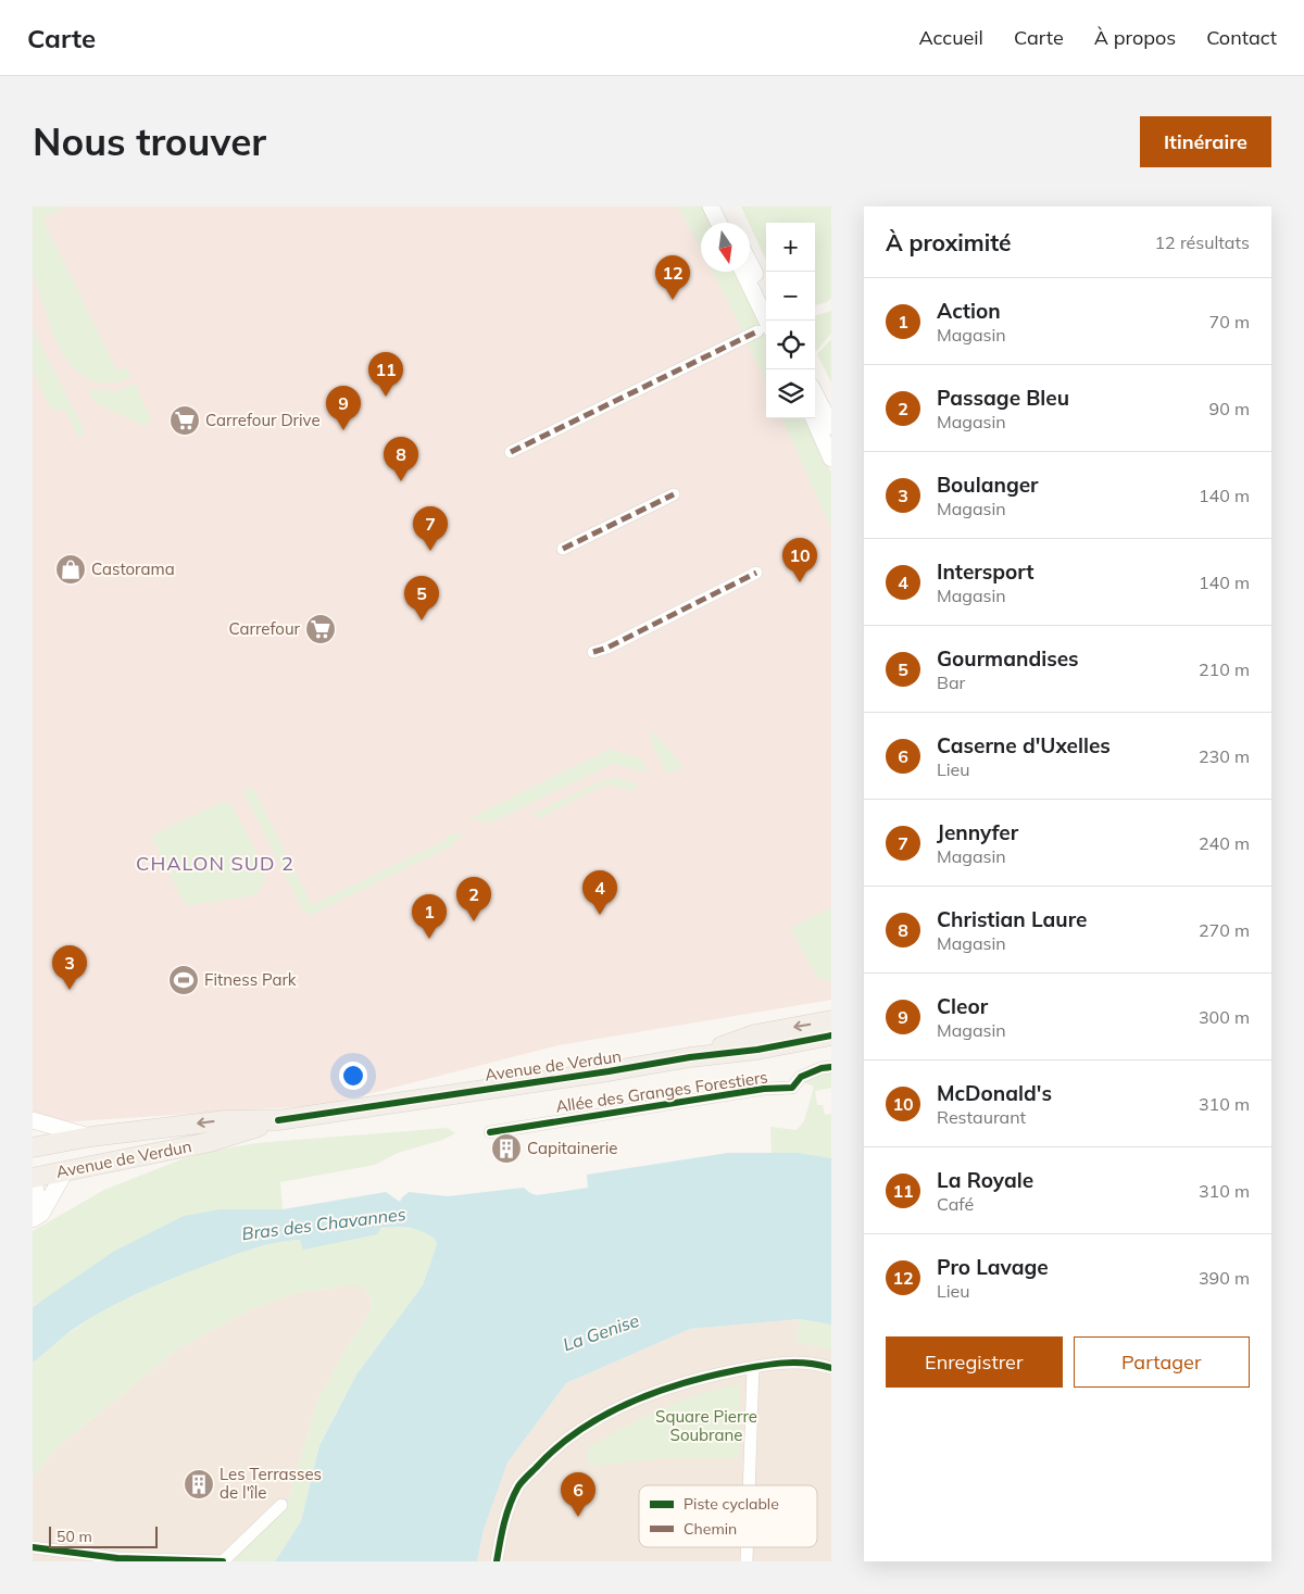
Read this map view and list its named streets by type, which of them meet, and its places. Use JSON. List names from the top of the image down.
{
  "streets": {
    "main road": ["Avenue de Verdun"],
    "street": ["Allée des Granges Forestiers"]
  },
  "districts": ["CHALON SUD 2"],
  "water": ["Bras des Chavannes", "La Genise"],
  "parks": ["Square Pierre Soubrane"],
  "places": {
    "supermarket": ["Carrefour Drive", "Carrefour"],
    "shop": ["Castorama"],
    "sports": ["Fitness Park"],
    "building": ["Capitainerie", "Les Terrasses de l'île"]
  },
  "legend": ["Piste cyclable", "Chemin"],
  "scale_bar": "50 m",
  "north": "bottom",
  "page": {
    "header": "Carte",
    "nav": [
      "Accueil",
      "Carte",
      "À propos",
      "Contact"
    ],
    "buttons": [
      "Itinéraire",
      ["Enregistrer", "Partager"]
    ],
    "title": "Nous trouver",
    "heading": ["À proximité", "12 résultats"],
    "map_buttons": ["+", "−"],
    "pins": [
      "12",
      "11",
      "9",
      "8",
      "7",
      "10",
      "5",
      "4",
      "2",
      "1",
      "3",
      "6"
    ],
    "list": [
      {
        "mark": "1",
        "name": "Action",
        "note": "Magasin",
        "value": "70 m"
      },
      {
        "mark": "2",
        "name": "Passage Bleu",
        "note": "Magasin",
        "value": "90 m"
      },
      {
        "mark": "3",
        "name": "Boulanger",
        "note": "Magasin",
        "value": "140 m"
      },
      {
        "mark": "4",
        "name": "Intersport",
        "note": "Magasin",
        "value": "140 m"
      },
      {
        "mark": "5",
        "name": "Gourmandises",
        "note": "Bar",
        "value": "210 m"
      },
      {
        "mark": "6",
        "name": "Caserne d'Uxelles",
        "note": "Lieu",
        "value": "230 m"
      },
      {
        "mark": "7",
        "name": "Jennyfer",
        "note": "Magasin",
        "value": "240 m"
      },
      {
        "mark": "8",
        "name": "Christian Laure",
        "note": "Magasin",
        "value": "270 m"
      },
      {
        "mark": "9",
        "name": "Cleor",
        "note": "Magasin",
        "value": "300 m"
      },
      {
        "mark": "10",
        "name": "McDonald's",
        "note": "Restaurant",
        "value": "310 m"
      },
      {
        "mark": "11",
        "name": "La Royale",
        "note": "Café",
        "value": "310 m"
      },
      {
        "mark": "12",
        "name": "Pro Lavage",
        "note": "Lieu",
        "value": "390 m"
      }
    ],
    "scale": "50 m"
  }
}
